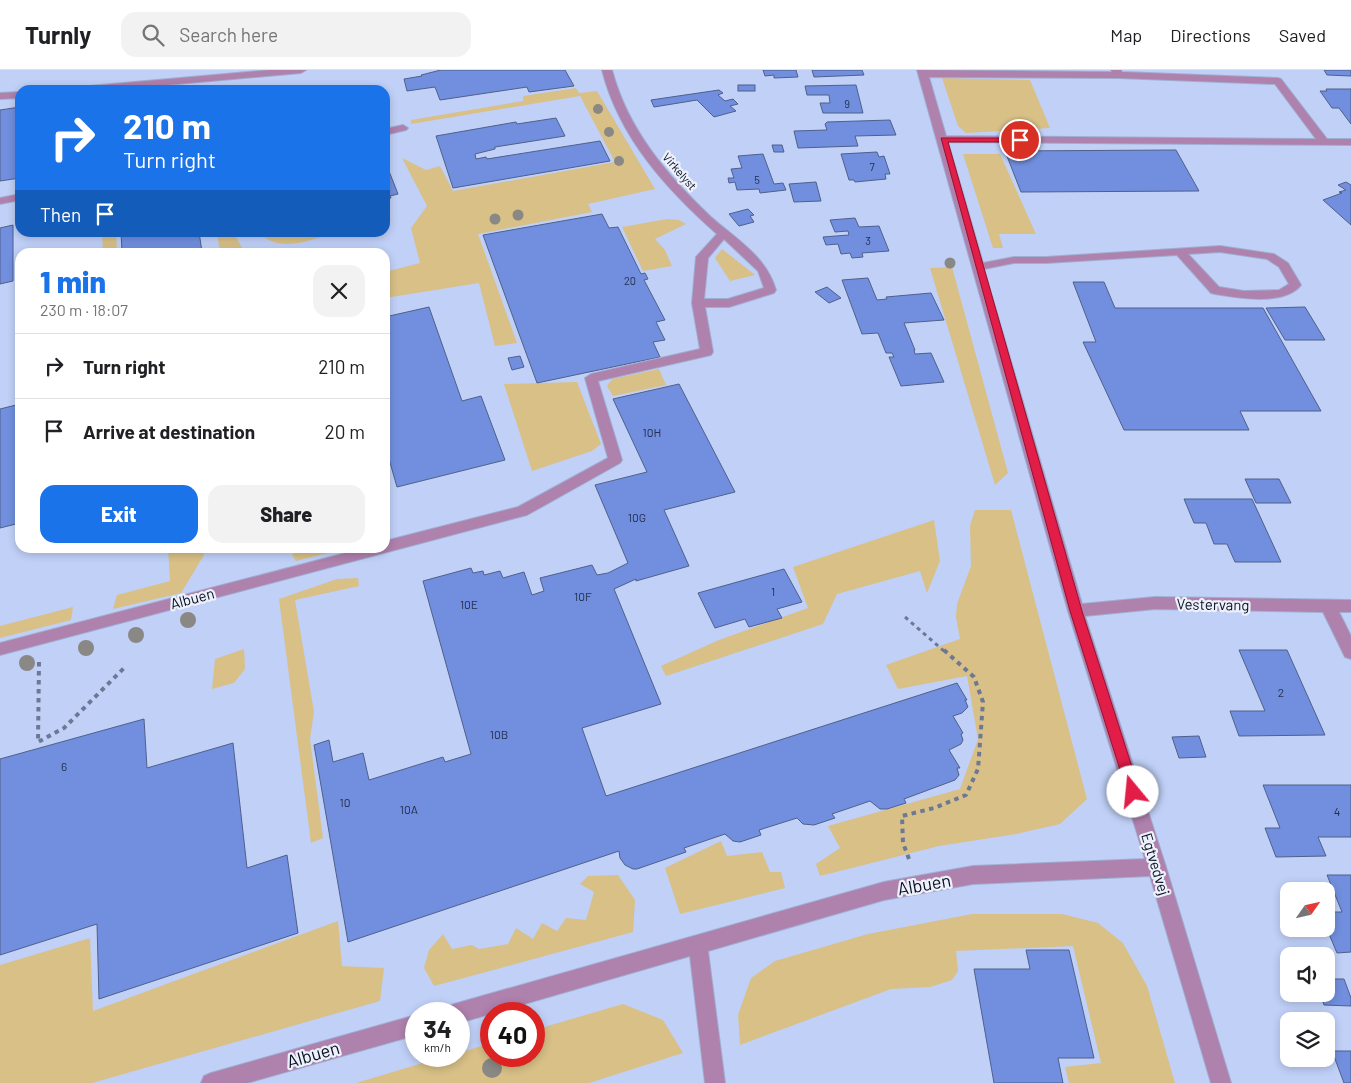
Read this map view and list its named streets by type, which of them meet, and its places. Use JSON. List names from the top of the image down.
{
  "streets": {
    "street": [
      "Virkelyst",
      "Albuen",
      "Vestervang",
      "Egtvedvej"
    ]
  },
  "crossings": [
    ["Virkelyst", "Albuen"],
    ["Albuen", "Egtvedvej"],
    ["Vestervang", "Egtvedvej"]
  ],
  "house_numbers": [
    "9",
    "7",
    "5",
    "3",
    "20",
    "10H",
    "10G",
    "1",
    "10F",
    "10E",
    "2",
    "10B",
    "6",
    "10",
    "10A",
    "4"
  ],
  "north": "top right",
  "page": {
    "header": "Turnly",
    "search": "Search here",
    "nav": ["Map", "Directions", "Saved"],
    "turn": ["210 m", "Turn right"],
    "then": "Then",
    "heading": ["1 min", "230 m · 18:07"],
    "list": [
      {
        "name": "Turn right",
        "value": "210 m"
      },
      {
        "name": "Arrive at destination",
        "value": "20 m"
      }
    ],
    "buttons": ["Exit", "Share"],
    "speed": "34 km/h",
    "limit": "40"
  }
}
